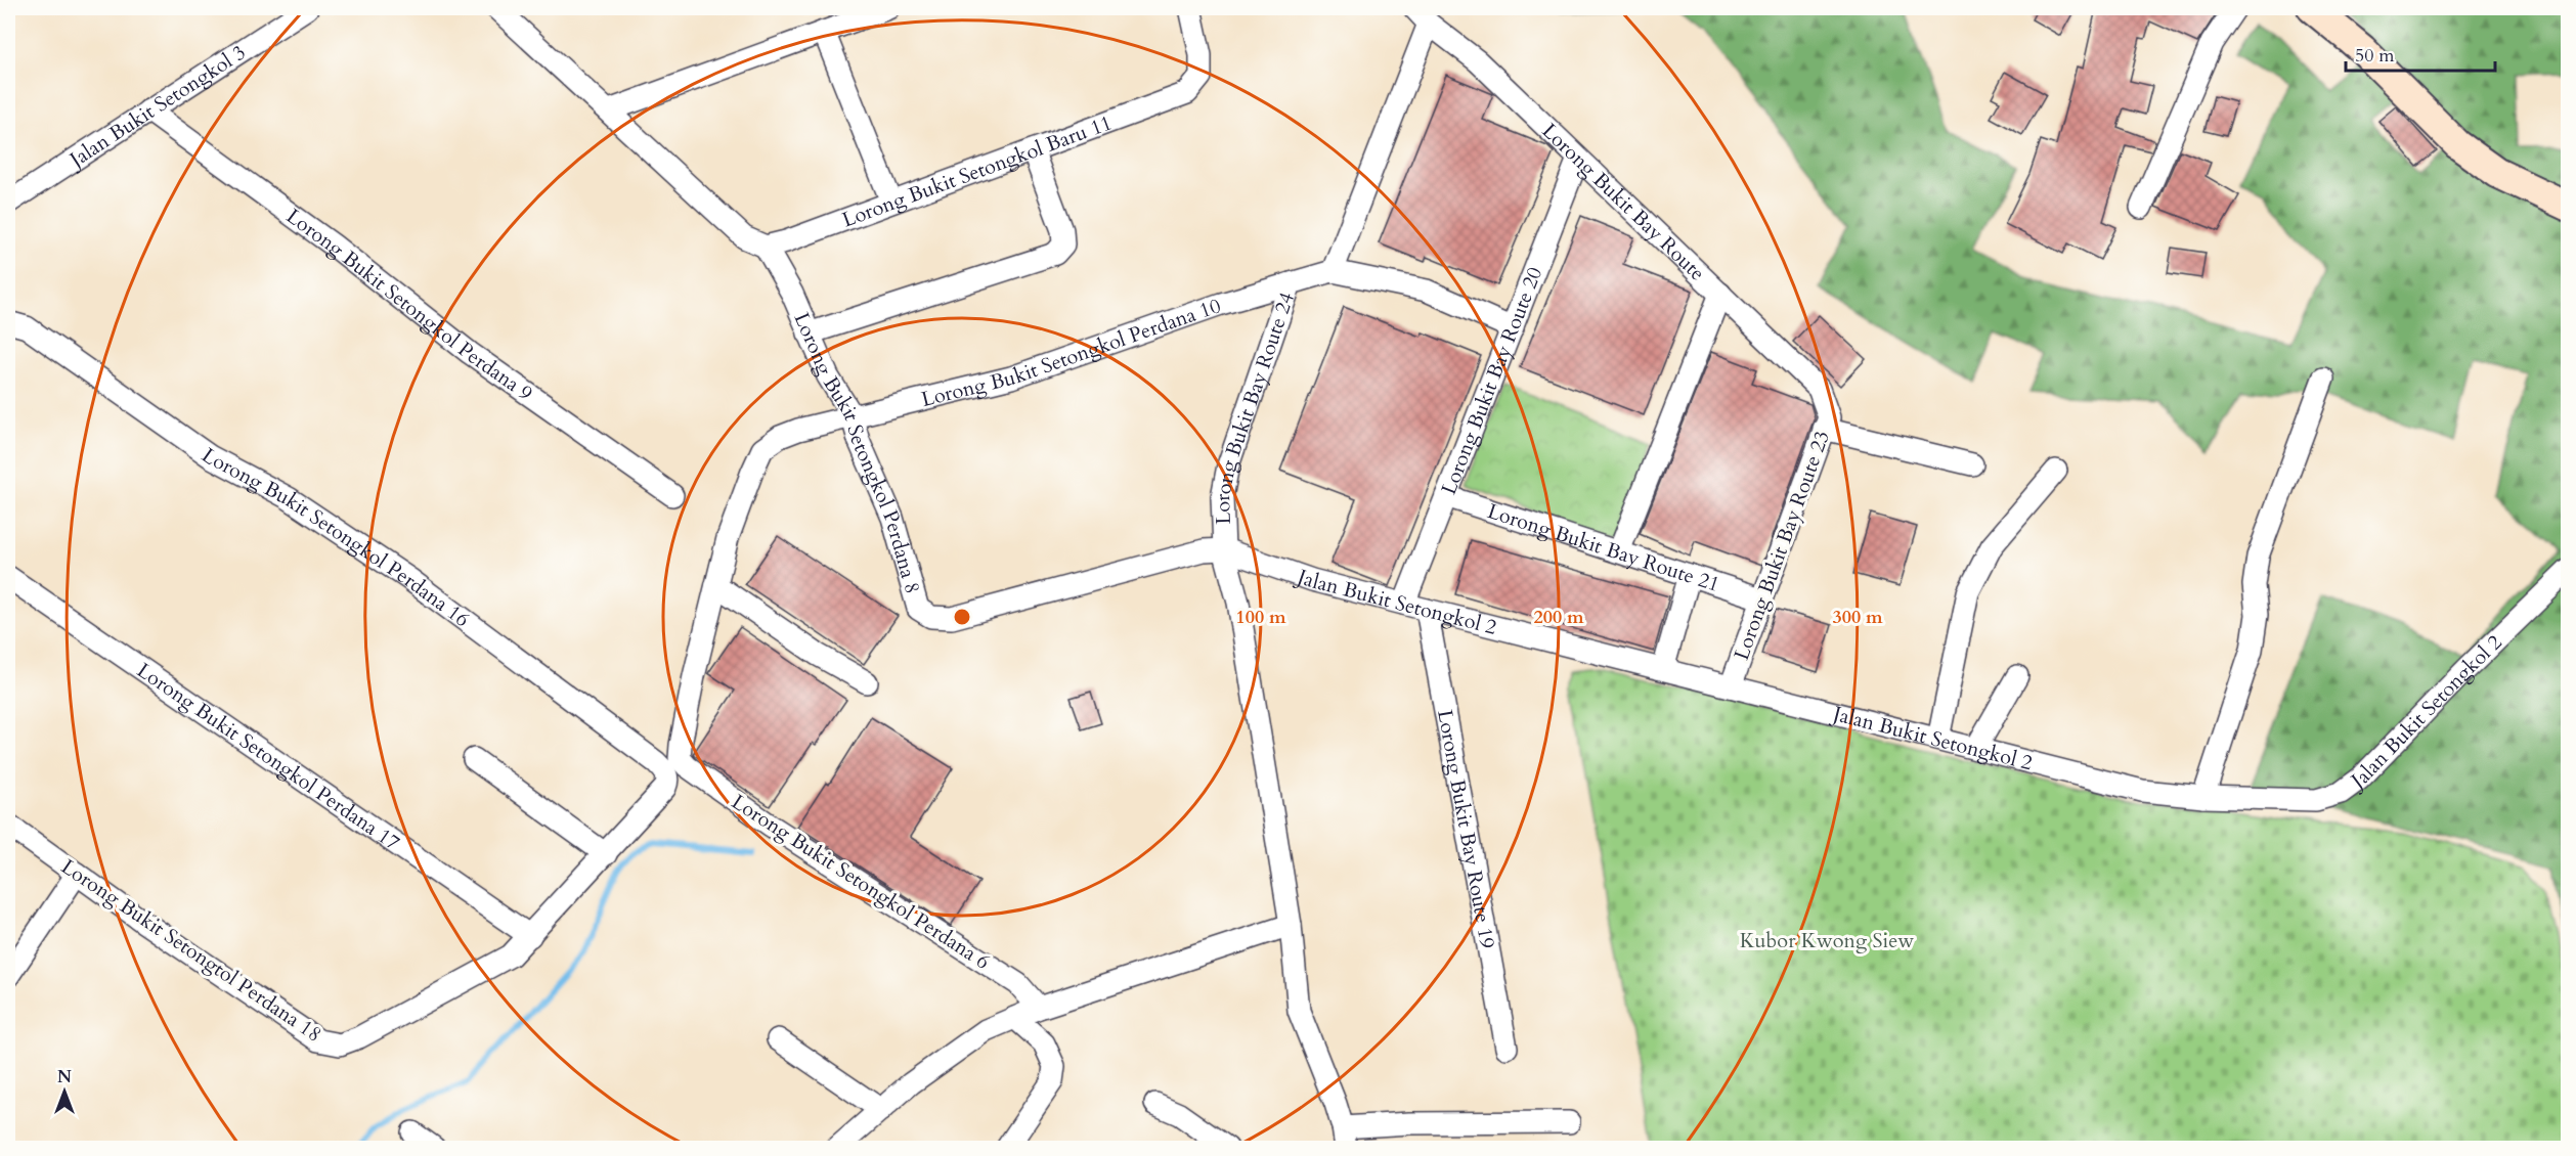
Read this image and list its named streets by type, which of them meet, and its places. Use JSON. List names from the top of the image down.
{
  "streets": {
    "street": [
      "Jalan Bukit Setongkol 3",
      "Lorong Bukit Setongkol Baru 11",
      "Lorong Bukit Bay Route",
      "Lorong Bukit Setongkol Perdana 9",
      "Lorong Bukit Setongkol Perdana 10",
      "Lorong Bukit Bay Route 20",
      "Lorong Bukit Bay Route 24",
      "Lorong Bukit Setongkol Perdana 8",
      "Lorong Bukit Setongkol Perdana 16",
      "Lorong Bukit Bay Route 23",
      "Lorong Bukit Bay Route 21",
      "Jalan Bukit Setongkol 2",
      "Lorong Bukit Setongkol Perdana 17",
      "Lorong Bukit Bay Route 19",
      "Lorong Bukit Setongkol Perdana 6",
      "Lorong Bukit Setongtol Perdana 18"
    ]
  },
  "crossings": [
    ["Jalan Bukit Setongkol 3", "Lorong Bukit Setongkol Perdana 9"],
    ["Lorong Bukit Setongkol Baru 11", "Lorong Bukit Setongkol Perdana 8"],
    ["Lorong Bukit Bay Route", "Lorong Bukit Bay Route 20"],
    ["Lorong Bukit Bay Route", "Lorong Bukit Bay Route 23"],
    ["Lorong Bukit Setongkol Perdana 10", "Lorong Bukit Bay Route 24"],
    ["Lorong Bukit Setongkol Perdana 10", "Lorong Bukit Setongkol Perdana 8"],
    ["Lorong Bukit Setongkol Perdana 10", "Lorong Bukit Setongkol Perdana 6"],
    ["Lorong Bukit Bay Route 20", "Lorong Bukit Bay Route 21"],
    ["Lorong Bukit Bay Route 20", "Jalan Bukit Setongkol 2"],
    ["Lorong Bukit Bay Route 24", "Lorong Bukit Setongkol Perdana 8"],
    ["Lorong Bukit Bay Route 24", "Jalan Bukit Setongkol 2"],
    ["Lorong Bukit Setongkol Perdana 8", "Jalan Bukit Setongkol 2"],
    ["Lorong Bukit Setongkol Perdana 16", "Lorong Bukit Setongtol Perdana 18"],
    ["Lorong Bukit Bay Route 23", "Lorong Bukit Bay Route 21"],
    ["Lorong Bukit Bay Route 23", "Jalan Bukit Setongkol 2"],
    ["Jalan Bukit Setongkol 2", "Lorong Bukit Bay Route 19"],
    ["Lorong Bukit Setongkol Perdana 17", "Lorong Bukit Setongtol Perdana 18"]
  ],
  "parks": ["Kubor Kwong Siew"],
  "scale_bar": "50 m",
  "north": "top",
  "rings": ["100 m", "200 m", "300 m"]
}
